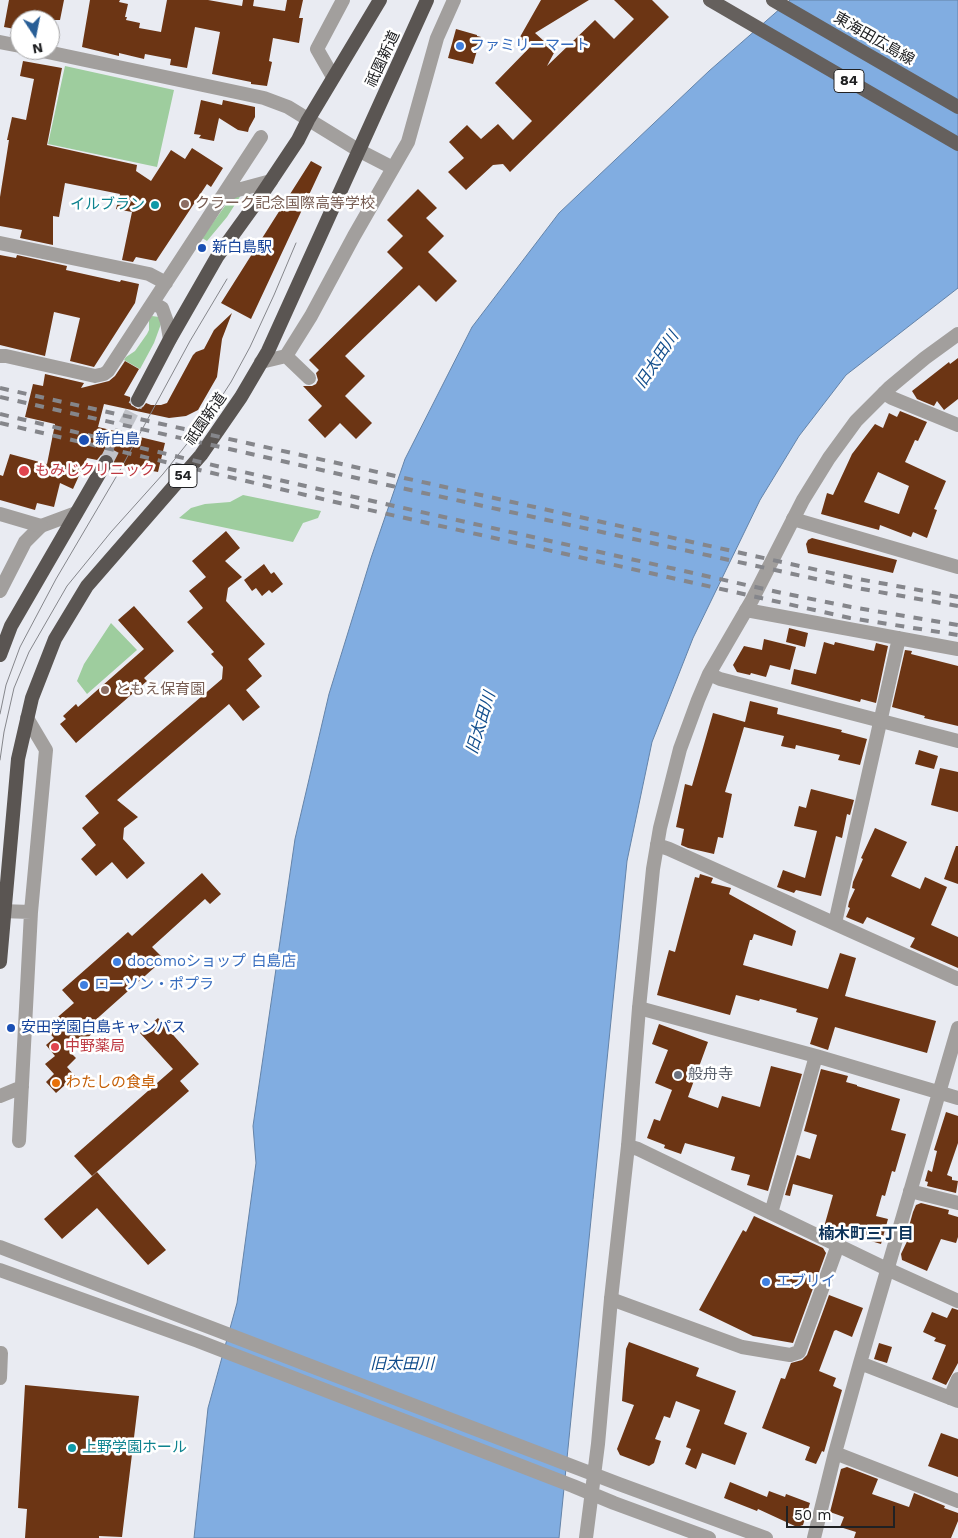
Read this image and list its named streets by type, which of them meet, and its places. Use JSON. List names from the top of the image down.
{
  "streets": {
    "highway": ["祇園新道", "54"],
    "main road": ["東海田広島線", "84"]
  },
  "districts": ["楠木町三丁目"],
  "water": ["旧太田川"],
  "places": [
    "ファミリーマート",
    "クラーク記念国際高等学校",
    "イルブラン",
    "新白島駅",
    "新白島",
    "もみじクリニック",
    "ともえ保育園",
    "docomoショップ 白島店",
    "ローソン・ポプラ",
    "安田学園白島キャンパス",
    "中野薬局",
    "般舟寺",
    "わたしの食卓",
    "エブリイ",
    "上野学園ホール"
  ],
  "scale_bar": "50 m",
  "north": "bottom"
}
